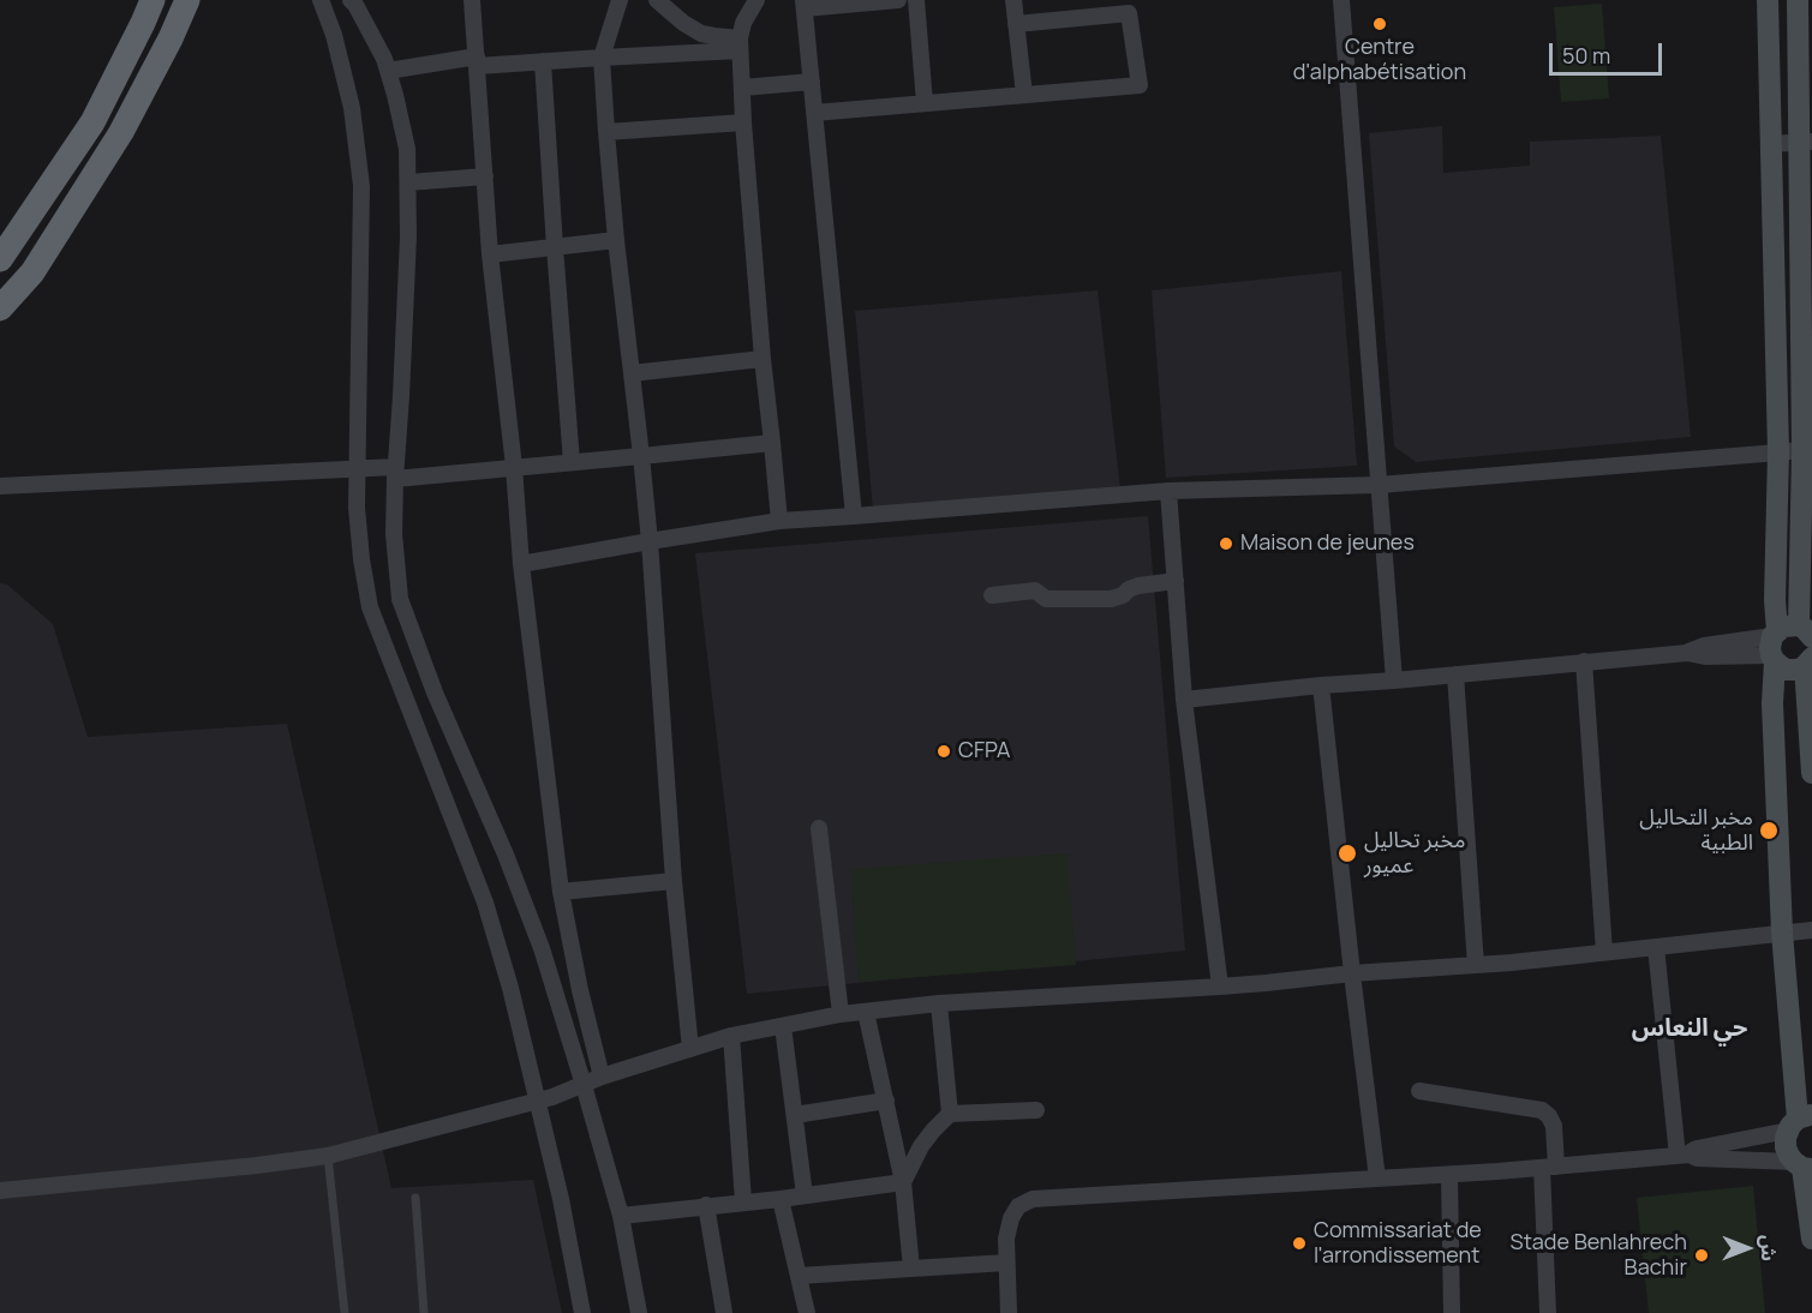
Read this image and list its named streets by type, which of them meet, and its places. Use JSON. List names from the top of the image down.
{
  "districts": ["حي النعاس"],
  "places": [
    "Centre d'alphabétisation",
    "Maison de jeunes",
    "CFPA",
    "مخبر التحاليل الطبية",
    "مخبر تحاليل عميور",
    "Commissariat de l'arrondissement",
    "Stade Benlahrech Bachir"
  ],
  "scale_bar": "50 m",
  "north": "right"
}
